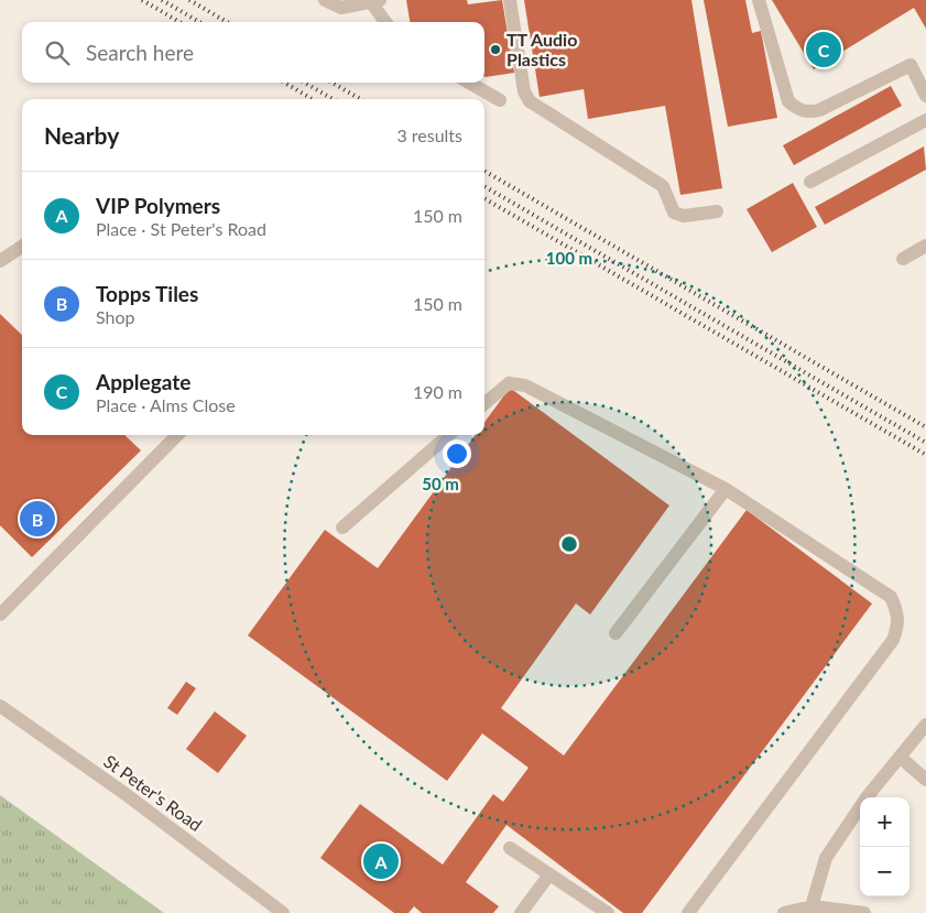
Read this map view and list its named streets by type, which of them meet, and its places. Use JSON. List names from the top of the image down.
{
  "streets": {
    "street": ["St Peter's Road"]
  },
  "places": ["TT Audio Plastics"],
  "page": {
    "search": "Search here",
    "pins": ["C", "B", "A"],
    "heading": ["Nearby", "3 results"],
    "list": [
      {
        "mark": "A",
        "name": "VIP Polymers",
        "note": "Place · St Peter's Road",
        "value": "150 m"
      },
      {
        "mark": "B",
        "name": "Topps Tiles",
        "note": "Shop",
        "value": "150 m"
      },
      {
        "mark": "C",
        "name": "Applegate",
        "note": "Place · Alms Close",
        "value": "190 m"
      }
    ],
    "map_buttons": ["+", "−"]
  },
  "rings": ["100 m", "50 m"]
}
